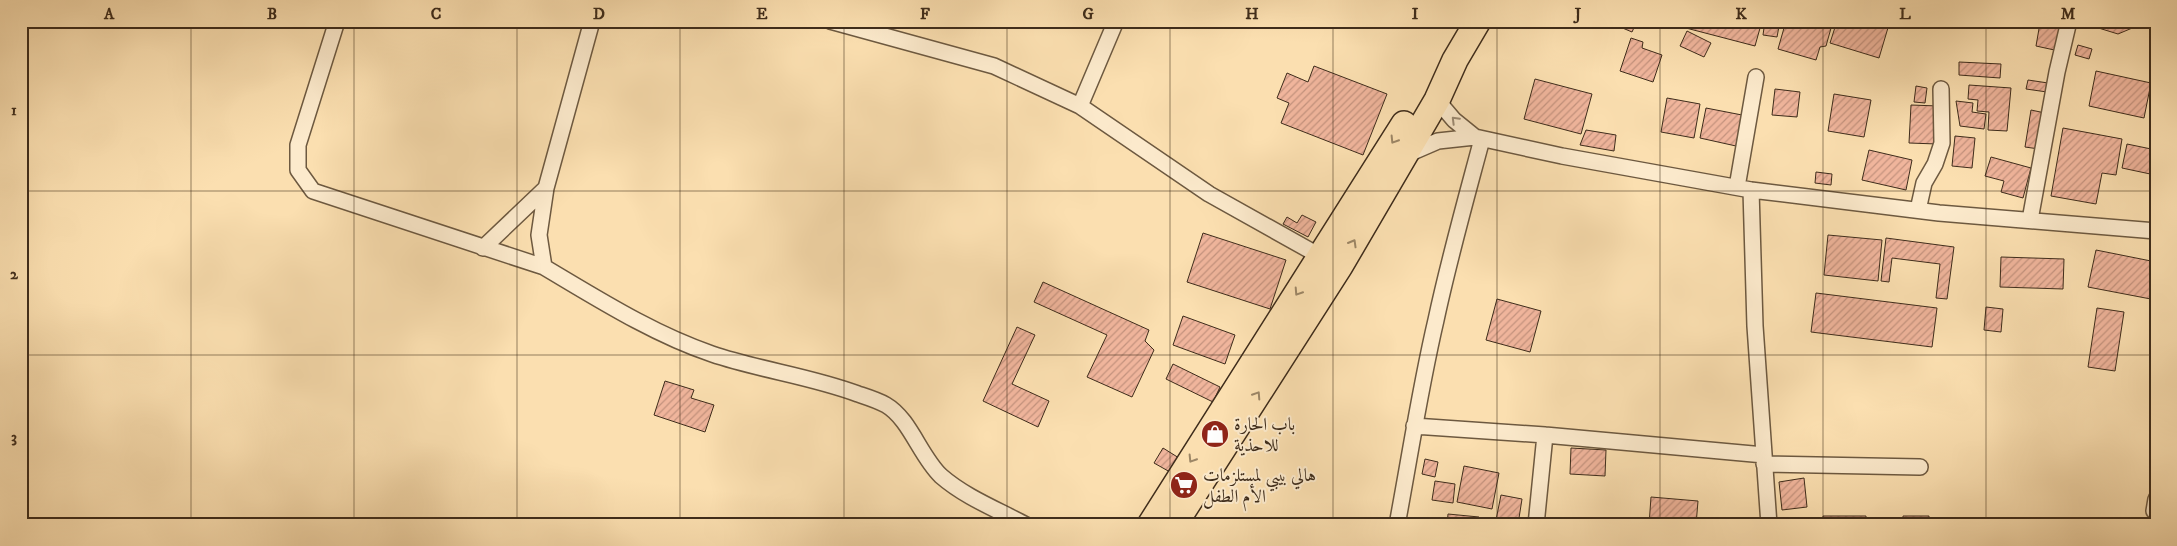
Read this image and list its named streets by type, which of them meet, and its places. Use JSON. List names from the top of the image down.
{
  "places": {
    "shop": ["باب الحارة للاحذية"],
    "supermarket": ["هالي بيبي لمستلزمات الأم الطفل"]
  },
  "grid": {
    "columns": [
      "A",
      "B",
      "C",
      "D",
      "E",
      "F",
      "G",
      "H",
      "I",
      "J",
      "K",
      "L",
      "M"
    ],
    "rows": ["1", "2", "3"]
  }
}
